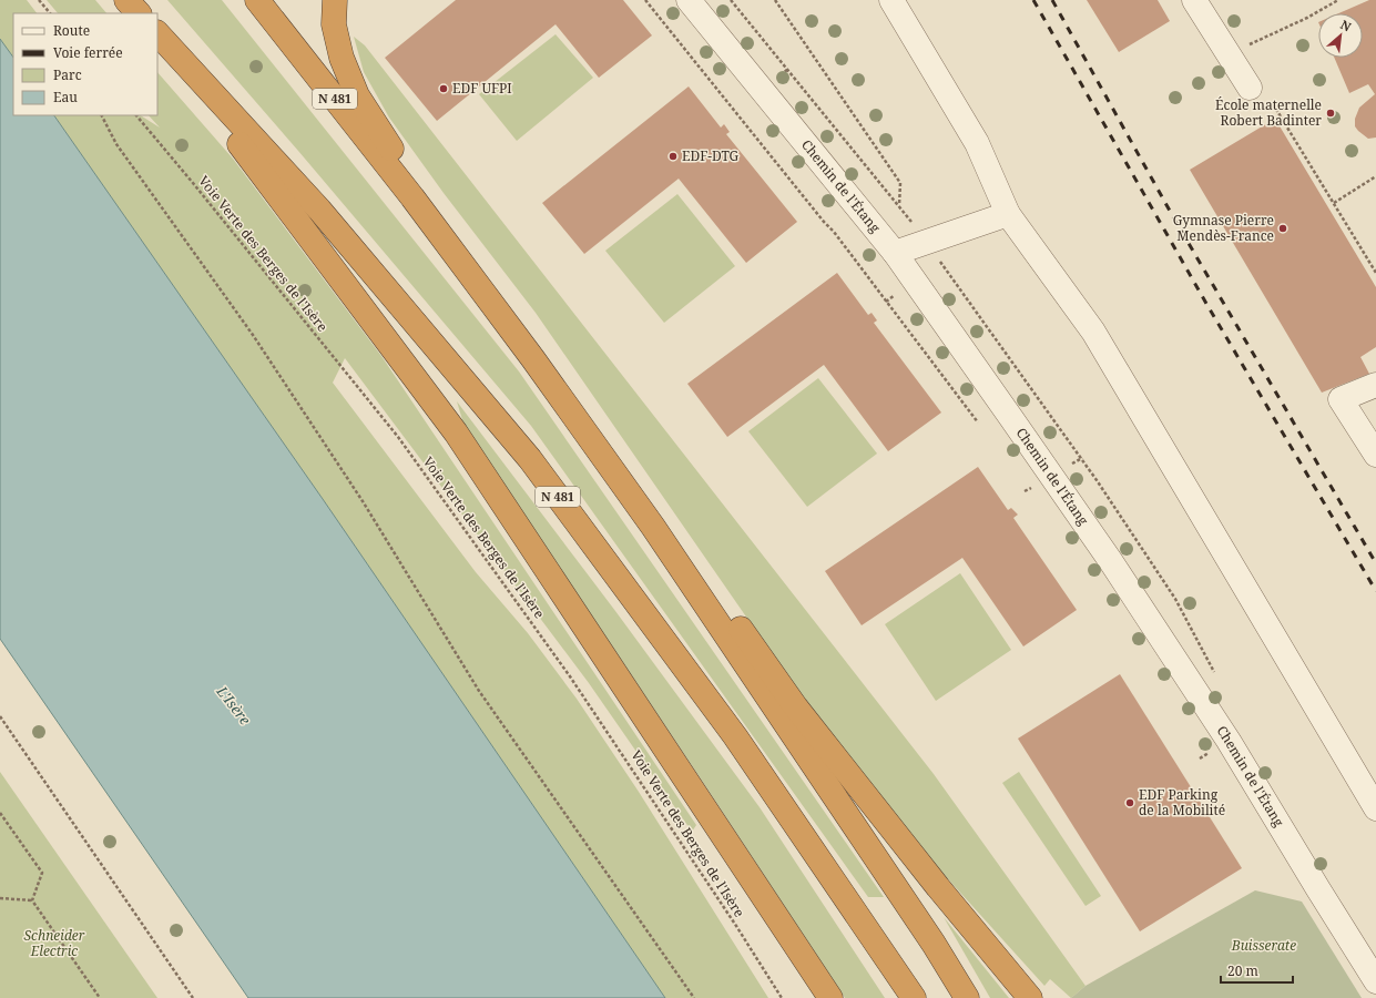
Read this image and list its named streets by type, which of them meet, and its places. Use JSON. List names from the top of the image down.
{
  "streets": {
    "highway": ["N 481"],
    "street": ["Chemin de l'Étang"],
    "path": ["Voie Verte des Berges de l'Isère"]
  },
  "water": ["L'Isère"],
  "parks": ["Schneider Electric", "Buisserate"],
  "places": [
    "EDF UFPI",
    "École maternelle Robert Badinter",
    "EDF-DTG",
    "Gymnase Pierre Mendès-France",
    "EDF Parking de la Mobilité"
  ],
  "legend": [
    "Route",
    "Voie ferrée",
    "Parc",
    "Eau"
  ],
  "scale_bar": "20 m",
  "north": "top right"
}
